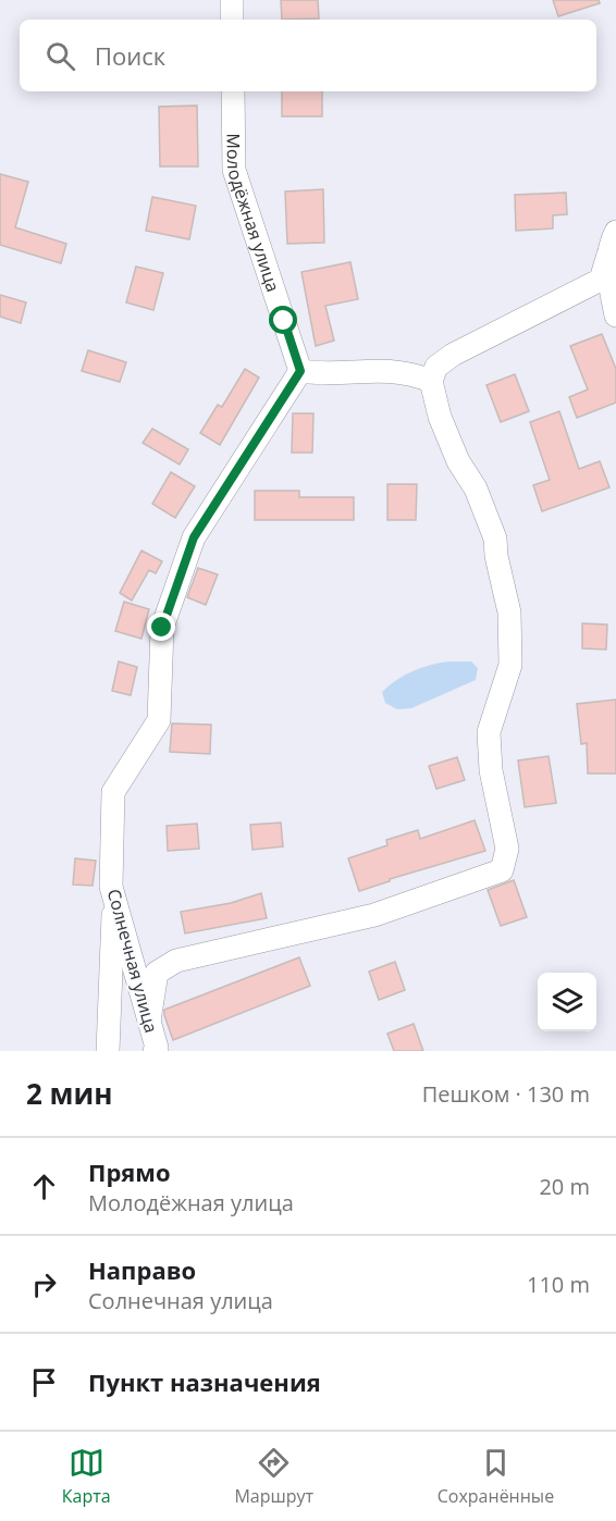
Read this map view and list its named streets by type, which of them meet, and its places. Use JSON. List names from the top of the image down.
{
  "streets": {
    "street": ["Молодёжная улица", "Солнечная улица"]
  },
  "crossings": [
    ["Молодёжная улица", "Солнечная улица"]
  ],
  "page": {
    "search": "Поиск",
    "heading": ["2 мин", "Пешком · 130 m"],
    "list": [
      ["Прямо", "Молодёжная улица", "20 m"],
      ["Направо", "Солнечная улица", "110 m"],
      "Пункт назначения"
    ],
    "nav": ["Карта", "Маршрут", "Сохранённые"]
  }
}
